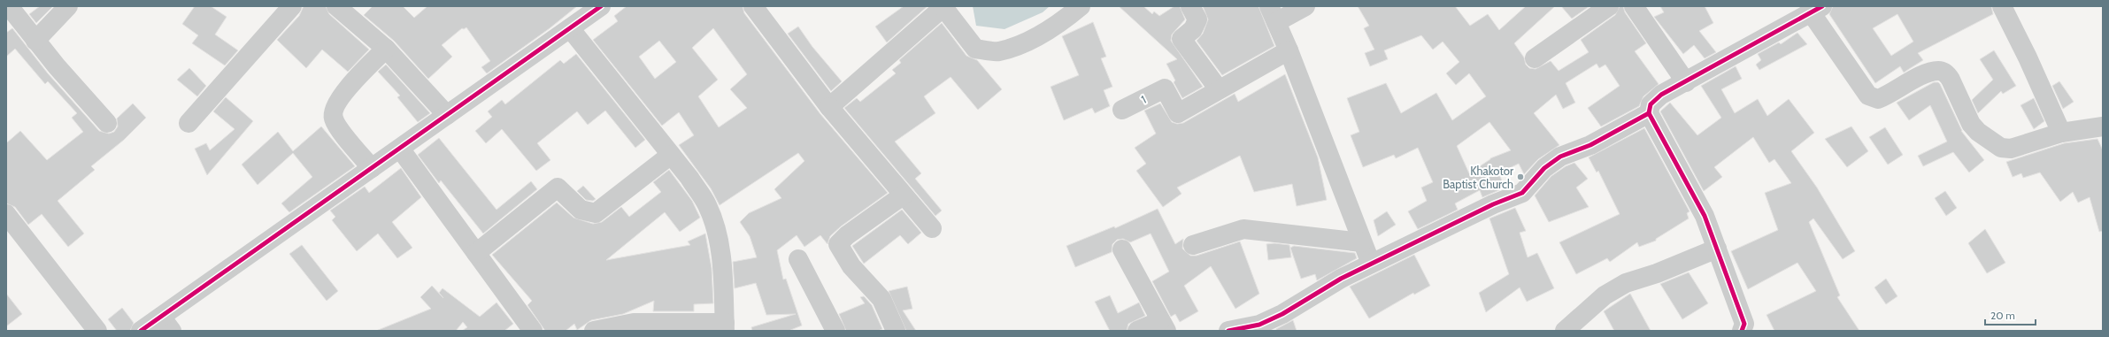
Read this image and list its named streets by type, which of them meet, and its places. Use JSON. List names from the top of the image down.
{
  "streets": {
    "street": ["1"]
  },
  "places": ["Khakotor Baptist Church"],
  "scale_bar": "20 m"
}
